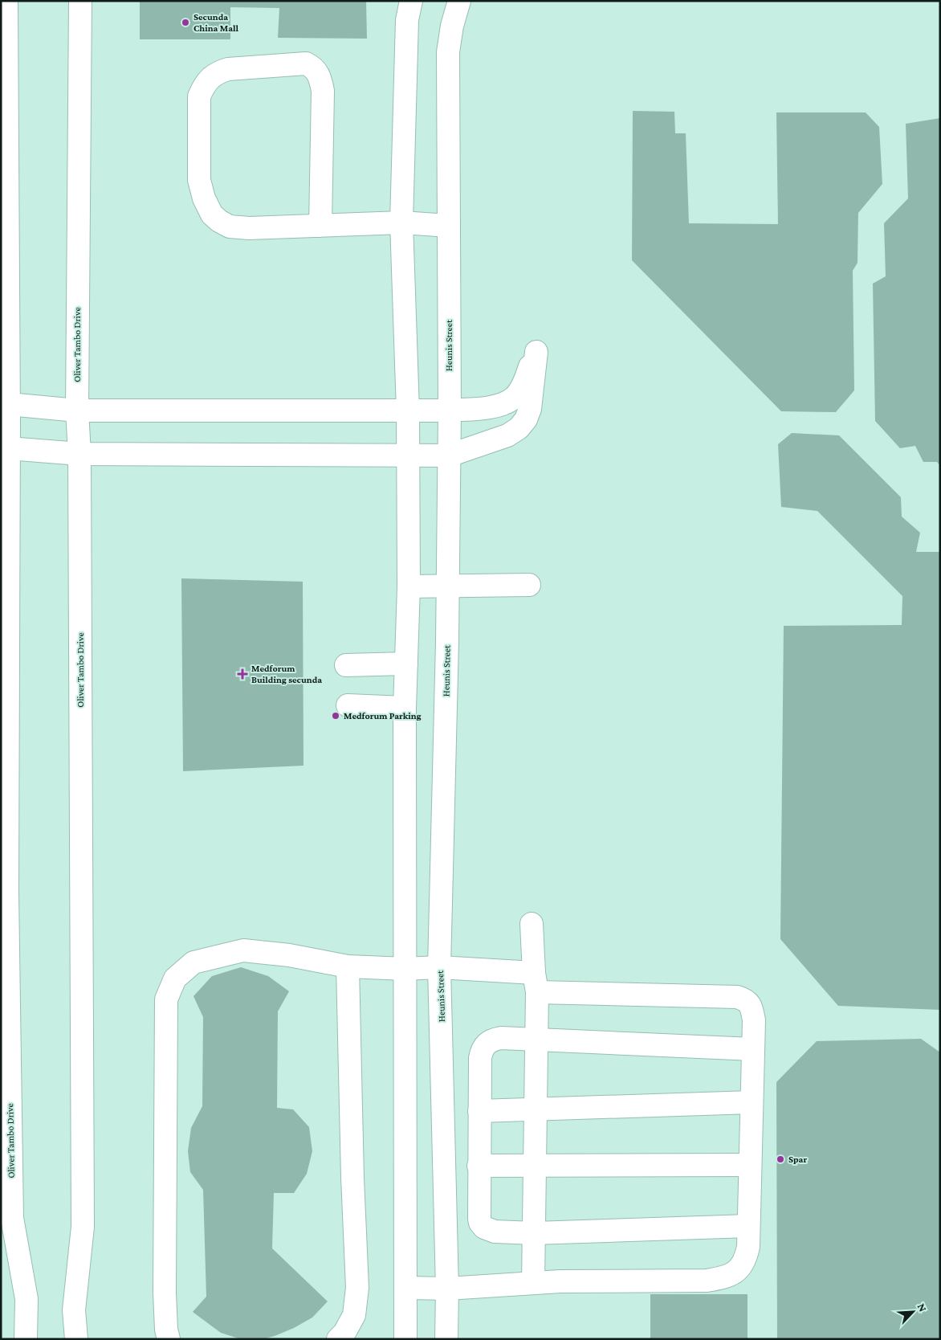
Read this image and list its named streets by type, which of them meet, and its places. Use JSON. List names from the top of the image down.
{
  "streets": {
    "street": ["Oliver Tambo Drive", "Heunis Street"]
  },
  "places": {
    "other": ["Secunda China Mall", "Medforum Parking", "Spar"],
    "health": ["Medforum Building secunda"]
  },
  "north": "top right"
}
